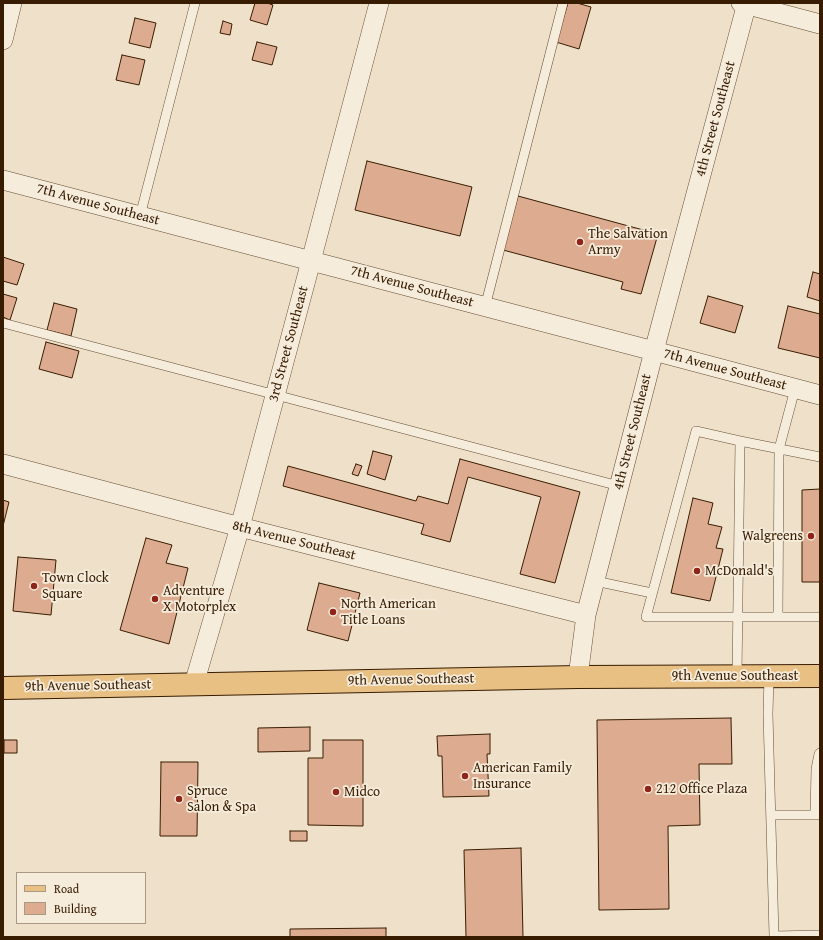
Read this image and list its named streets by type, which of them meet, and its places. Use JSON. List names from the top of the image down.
{
  "streets": {
    "main road": ["9th Avenue Southeast"],
    "street": [
      "4th Street Southeast",
      "7th Avenue Southeast",
      "3rd Street Southeast",
      "8th Avenue Southeast"
    ]
  },
  "crossings": [
    ["4th Street Southeast", "7th Avenue Southeast"],
    ["4th Street Southeast", "8th Avenue Southeast"],
    ["4th Street Southeast", "9th Avenue Southeast"],
    ["7th Avenue Southeast", "3rd Street Southeast"],
    ["3rd Street Southeast", "8th Avenue Southeast"],
    ["3rd Street Southeast", "9th Avenue Southeast"]
  ],
  "places": [
    "The Salvation Army",
    "Walgreens",
    "McDonald's",
    "Town Clock Square",
    "Adventure X Motorplex",
    "North American Title Loans",
    "American Family Insurance",
    "212 Office Plaza",
    "Midco",
    "Spruce Salon & Spa"
  ],
  "legend": ["Road", "Building"]
}
